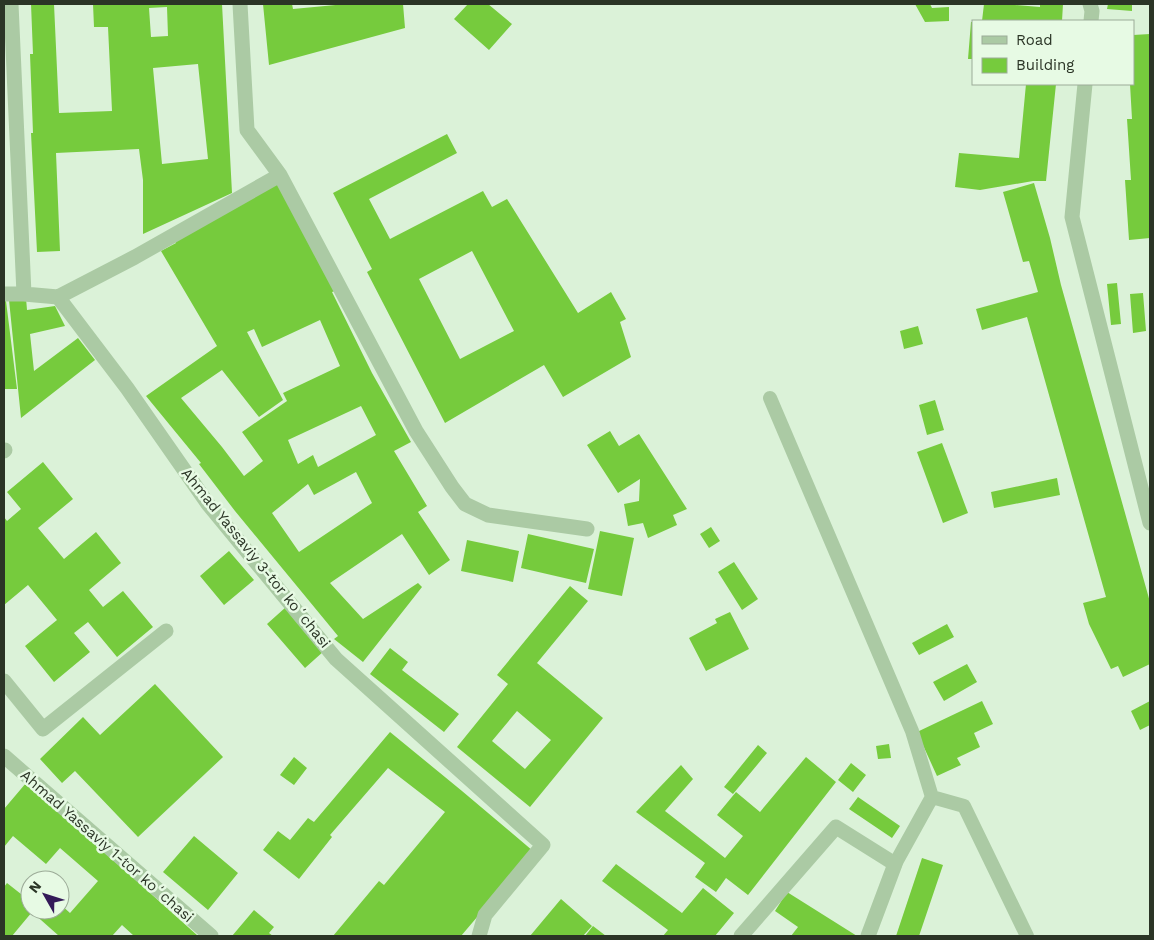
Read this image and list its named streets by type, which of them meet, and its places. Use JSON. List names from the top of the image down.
{
  "streets": {
    "street": ["Ahmad Yassaviy 3-tor koʻchasi", "Ahmad Yassaviy 1-tor koʻchasi"]
  },
  "legend": ["Road", "Building"],
  "north": "top left"
}
